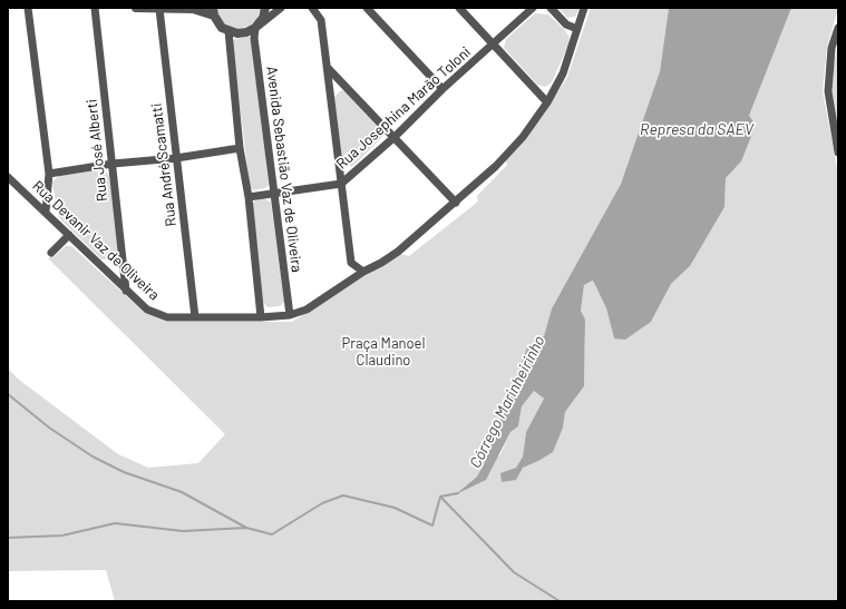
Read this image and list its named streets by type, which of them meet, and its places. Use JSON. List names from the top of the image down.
{
  "streets": {
    "street": [
      "Rua Josephina Marão Toloni",
      "Rua José Alberti",
      "Rua André Scamatti",
      "Avenida Sebastião Vaz de Oliveira",
      "Rua Devanir Vaz de Oliveira"
    ]
  },
  "crossings": [
    ["Rua Josephina Marão Toloni", "Avenida Sebastião Vaz de Oliveira"],
    ["Rua José Alberti", "Rua Devanir Vaz de Oliveira"],
    ["Rua André Scamatti", "Rua Devanir Vaz de Oliveira"],
    ["Avenida Sebastião Vaz de Oliveira", "Rua Devanir Vaz de Oliveira"]
  ],
  "water": ["Represa da SAEV", "Córrego Marinheirinho"],
  "parks": ["Praça Manoel Claudino"]
}
